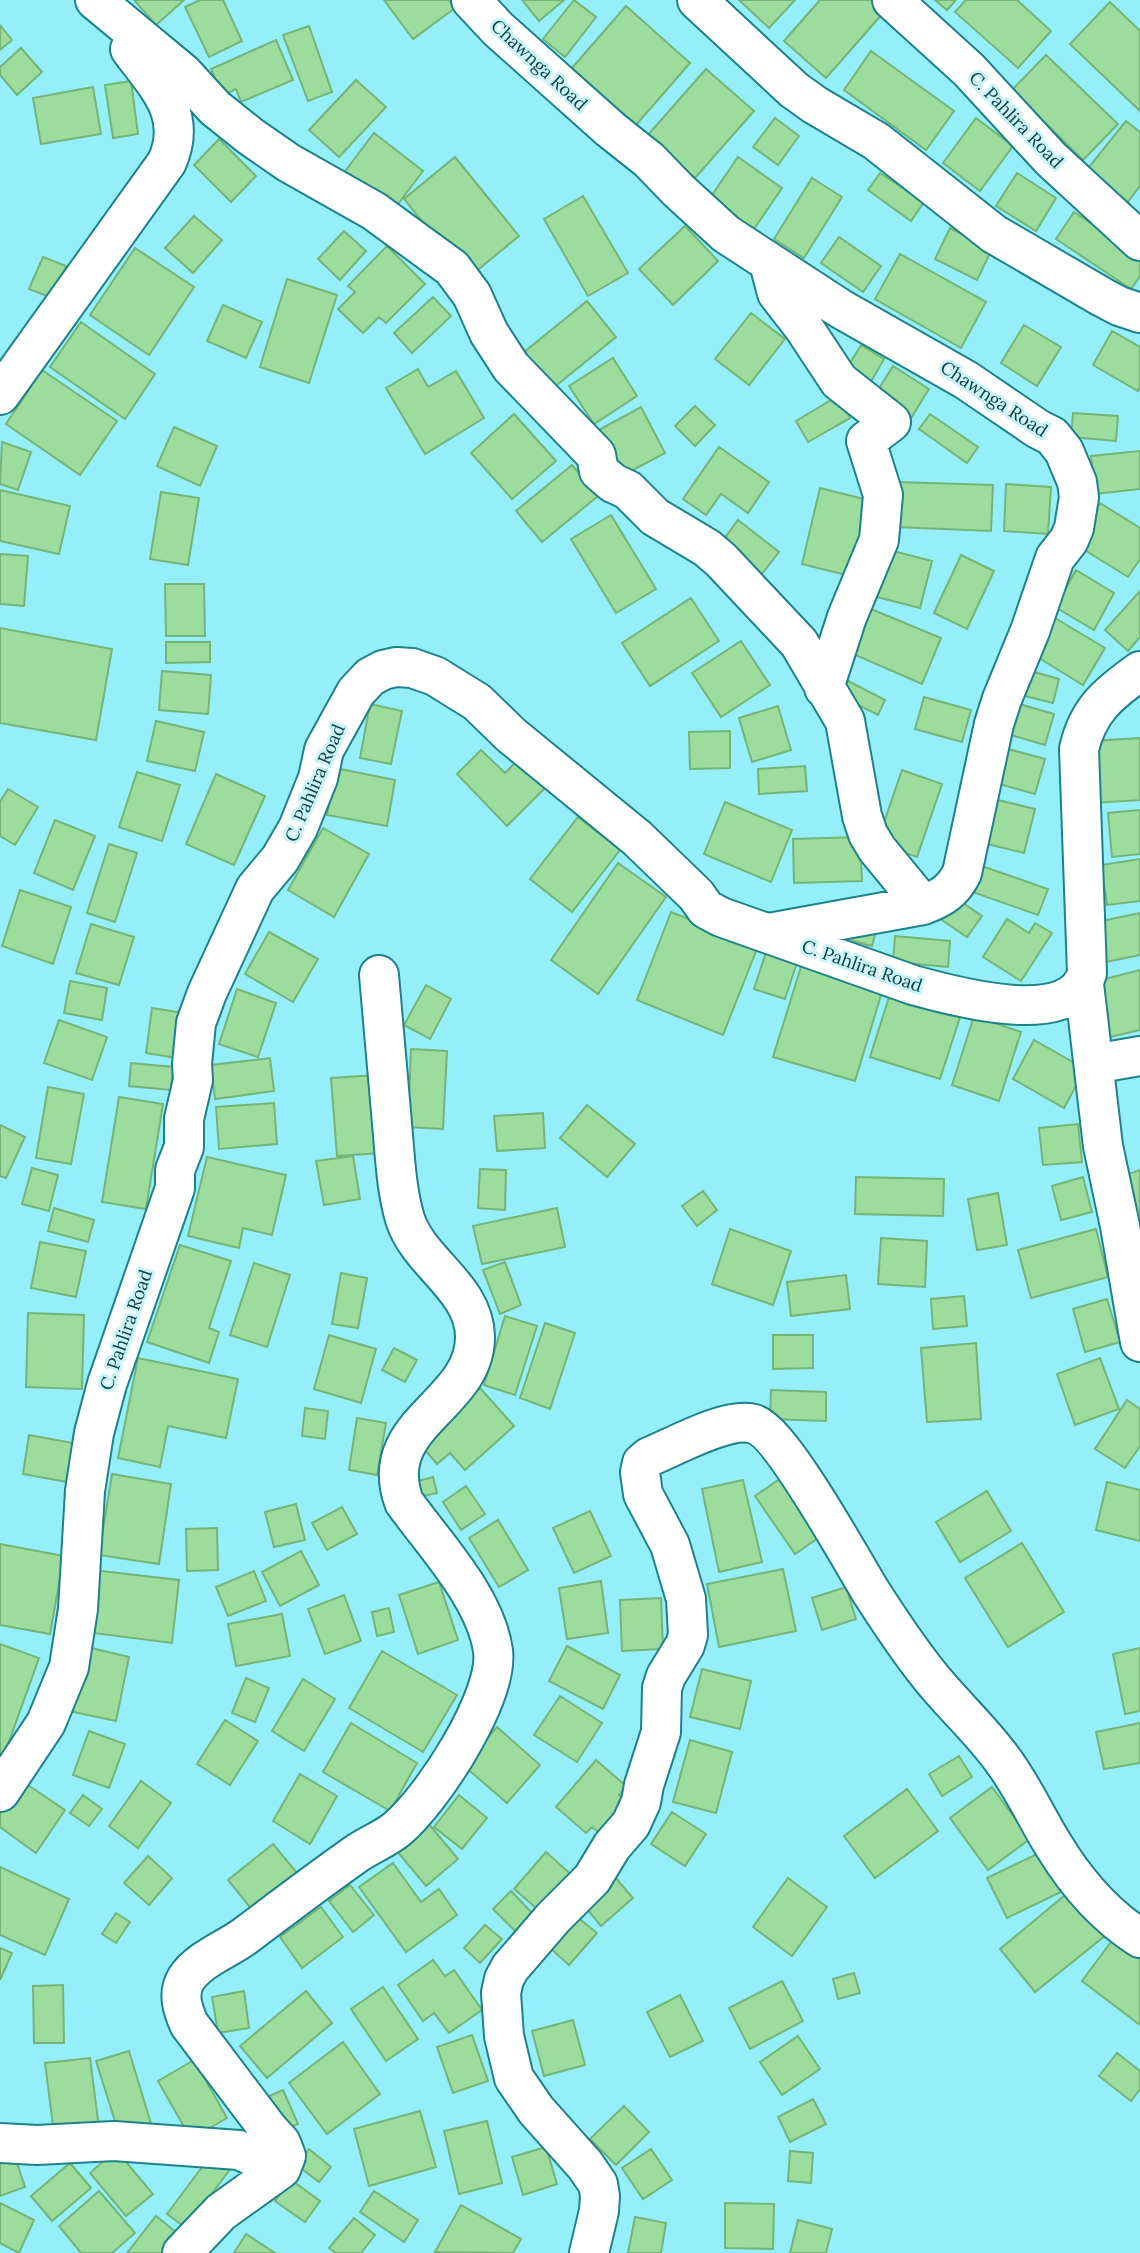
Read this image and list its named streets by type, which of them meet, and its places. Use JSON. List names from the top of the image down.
{
  "streets": {
    "street": ["Chawnga Road", "C. Pahlira Road"]
  },
  "crossings": [
    ["Chawnga Road", "C. Pahlira Road"]
  ]
}
